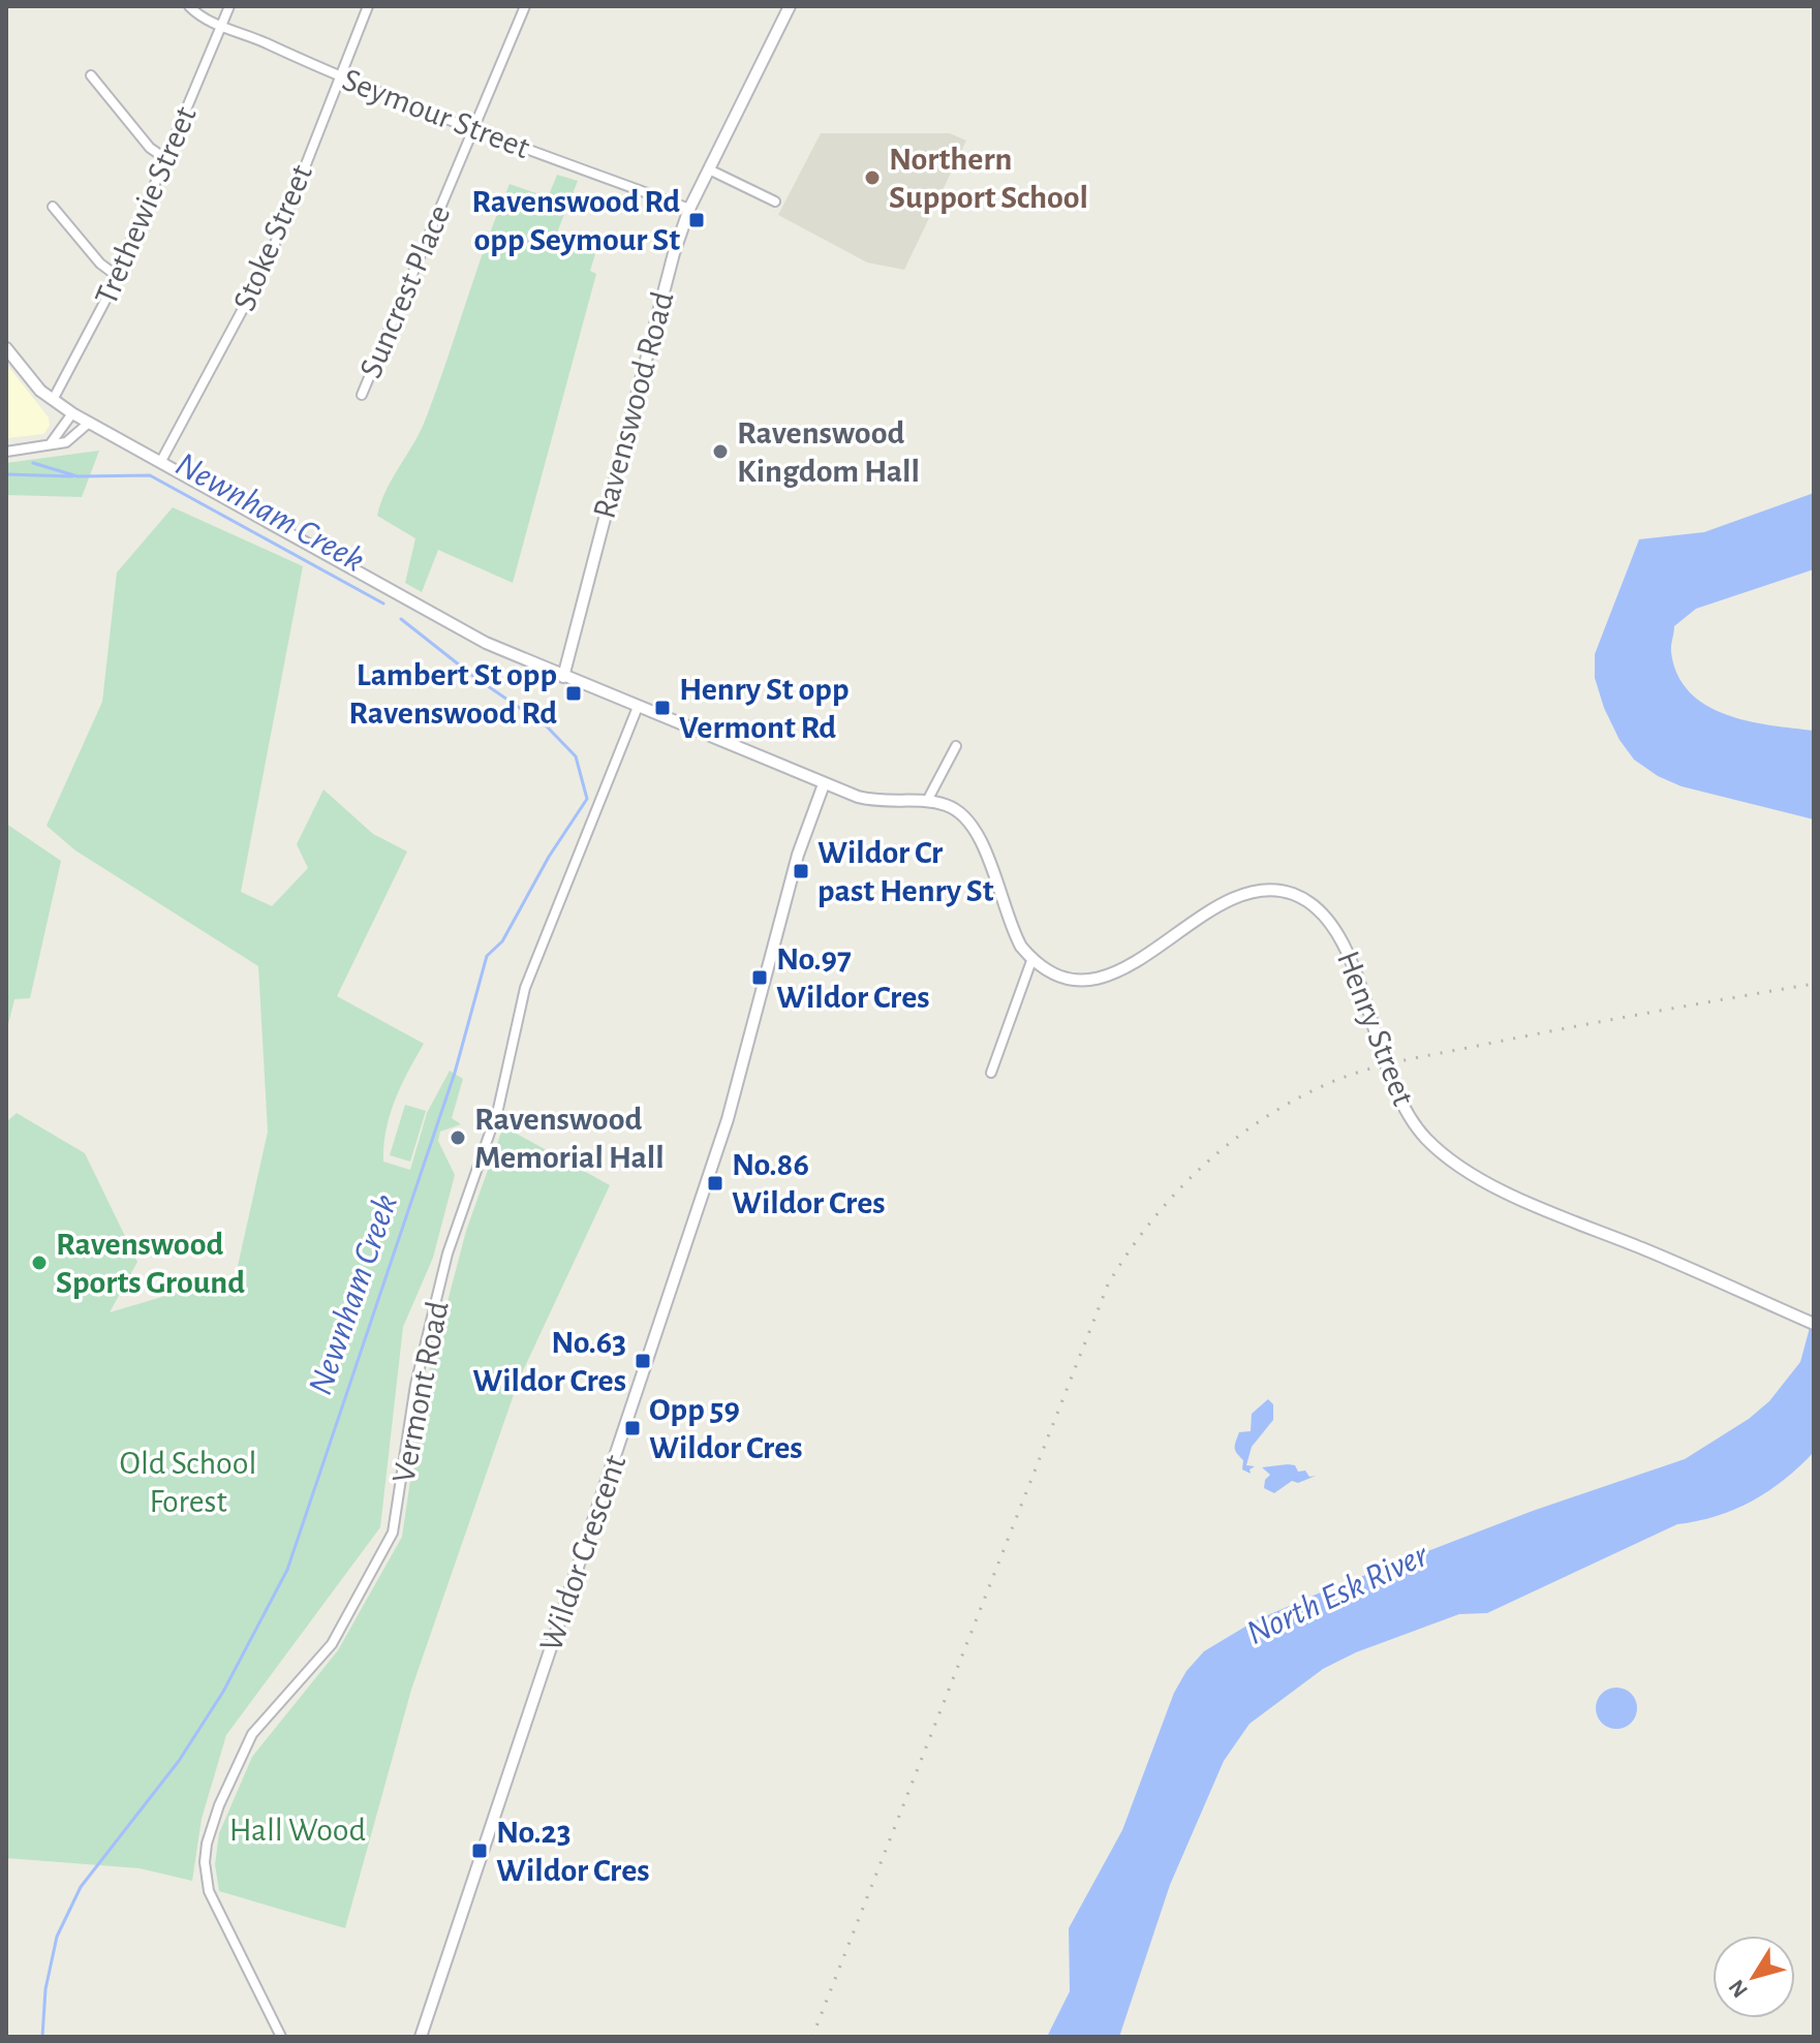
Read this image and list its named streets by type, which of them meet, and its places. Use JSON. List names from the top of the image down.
{
  "streets": {
    "street": [
      "Seymour Street",
      "Trethewie Street",
      "Stoke Street",
      "Suncrest Place",
      "Ravenswood Road",
      "Henry Street",
      "Vermont Road",
      "Wildor Crescent"
    ]
  },
  "crossings": [
    ["Seymour Street", "Trethewie Street"],
    ["Seymour Street", "Stoke Street"],
    ["Seymour Street", "Suncrest Place"],
    ["Seymour Street", "Ravenswood Road"]
  ],
  "water": ["Newnham Creek", "North Esk River"],
  "parks": ["Old School Forest", "Hall Wood"],
  "places": {
    "other": [
      "Northern Support School",
      "Ravenswood Kingdom Hall",
      "Ravenswood Memorial Hall",
      "Ravenswood Sports Ground"
    ],
    "transit": [
      "Ravenswood Rd opp Seymour St",
      "Lambert St opp Ravenswood Rd",
      "Henry St opp Vermont Rd",
      "Wildor Cr past Henry St",
      "No.97 Wildor Cres",
      "No.86 Wildor Cres",
      "No.63 Wildor Cres",
      "Opp 59 Wildor Cres",
      "No.23 Wildor Cres"
    ]
  },
  "north": "bottom left"
}
